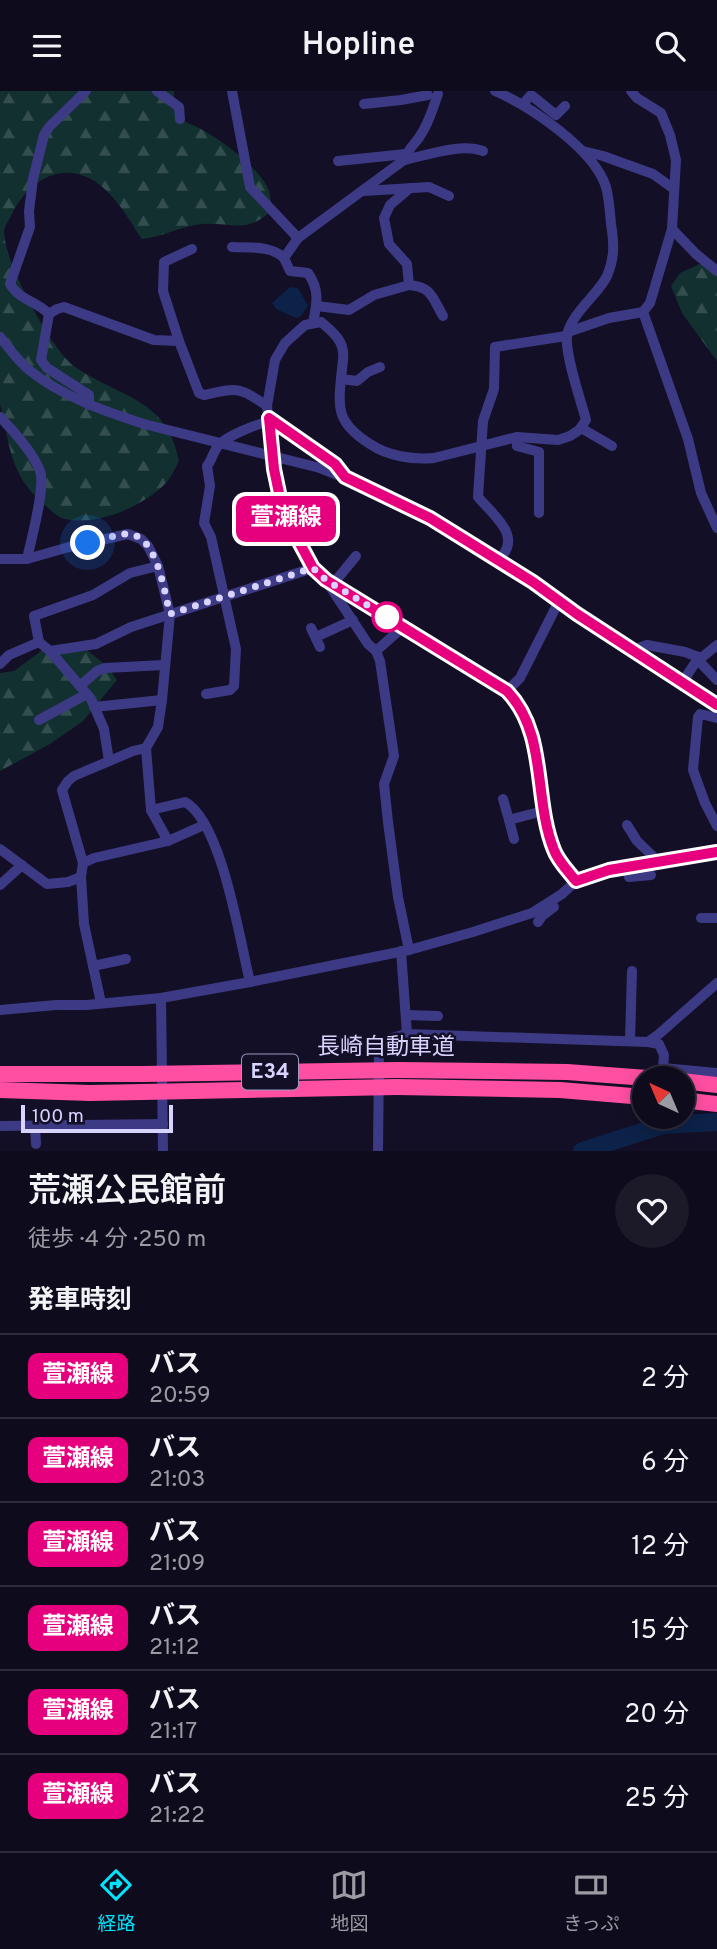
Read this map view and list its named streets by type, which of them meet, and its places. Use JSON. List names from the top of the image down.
{
  "streets": {
    "highway": ["長崎自動車道", "E34"]
  },
  "lines": ["bus line 萱瀬線"],
  "scale_bar": "100 m",
  "north": "top left",
  "page": {
    "header": "Hopline",
    "on_map": "萱瀬線",
    "scale": "100 m",
    "heading": [
      ["荒瀬公民館前", "徒歩 · 4 分 · 250 m"],
      "発車時刻"
    ],
    "list": [
      {
        "mark": "萱瀬線",
        "name": "バス",
        "note": "20:59",
        "value": "2 分"
      },
      {
        "mark": "萱瀬線",
        "name": "バス",
        "note": "21:03",
        "value": "6 分"
      },
      {
        "mark": "萱瀬線",
        "name": "バス",
        "note": "21:09",
        "value": "12 分"
      },
      {
        "mark": "萱瀬線",
        "name": "バス",
        "note": "21:12",
        "value": "15 分"
      },
      {
        "mark": "萱瀬線",
        "name": "バス",
        "note": "21:17",
        "value": "20 分"
      },
      {
        "mark": "萱瀬線",
        "name": "バス",
        "note": "21:22",
        "value": "25 分"
      }
    ],
    "tabs": ["経路", "地図", "きっぷ"]
  }
}
